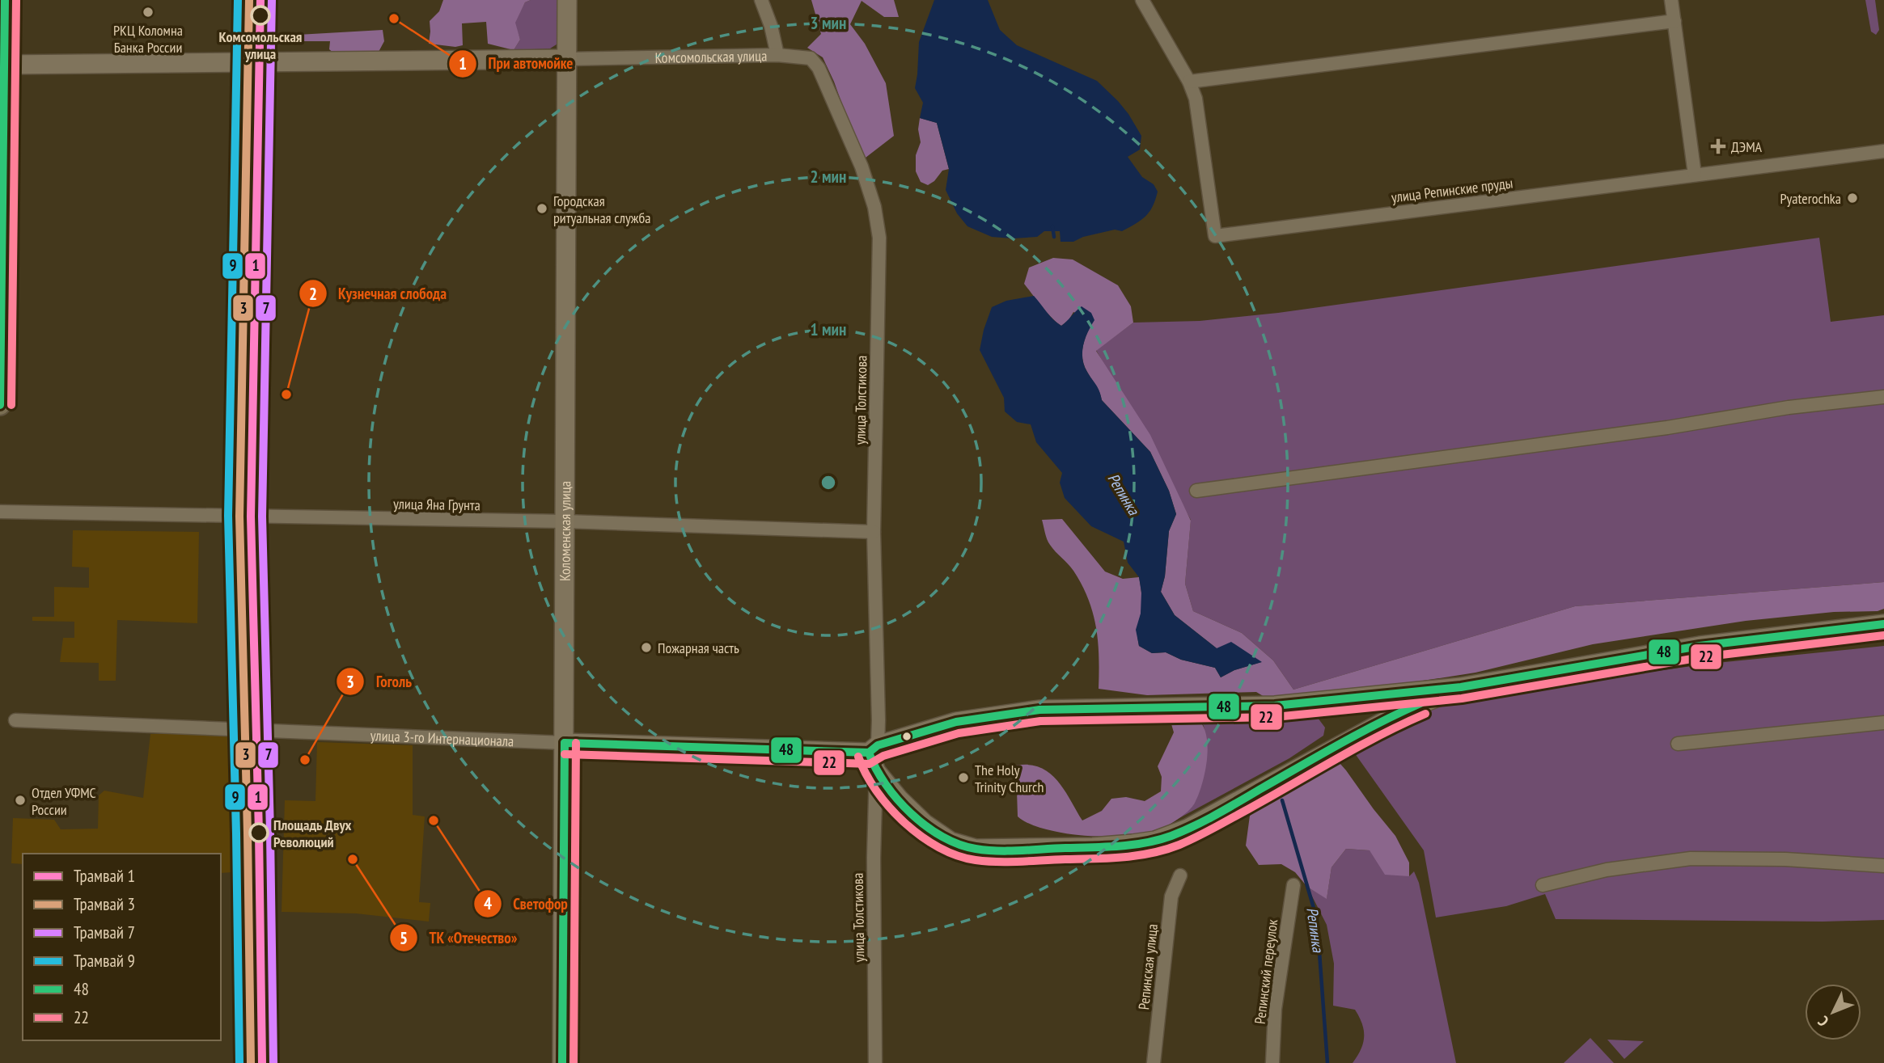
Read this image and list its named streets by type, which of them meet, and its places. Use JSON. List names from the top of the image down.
{
  "streets": {
    "main road": ["Комсомольская улица", "Коломенская улица", "улица 3-го Интернационала"],
    "street": [
      "улица Репинские пруды",
      "улица Толстикова",
      "улица Яна Грунта",
      "Репинская улица",
      "Репинский переулок"
    ]
  },
  "crossings": [
    ["Комсомольская улица", "улица Толстикова"],
    ["Комсомольская улица", "Коломенская улица"],
    ["улица Толстикова", "улица Яна Грунта"],
    ["улица Толстикова", "улица 3-го Интернационала"],
    ["улица Яна Грунта", "Коломенская улица"],
    ["Коломенская улица", "улица 3-го Интернационала"]
  ],
  "water": ["Репинка"],
  "places": {
    "other": [
      "РКЦ Коломна Банка России",
      "Комсомольская улица",
      "При автомойке",
      "Pyaterochka",
      "Городская ритуальная служба",
      "Кузнечная слобода",
      "Пожарная часть",
      "Гоголь",
      "The Holy Trinity Church",
      "Отдел УФМС России",
      "Светофор",
      "Площадь Двух Революций",
      "ТК «Отечество»"
    ],
    "health": ["ДЭМА"]
  },
  "lines": [
    "tram line 1",
    "tram line 3",
    "tram line 7",
    "tram line 9",
    "transit line 48",
    "transit line 22"
  ],
  "legend": [
    "Трамвай 1",
    "Трамвай 3",
    "Трамвай 7",
    "Трамвай 9",
    "48",
    "22"
  ],
  "north": "bottom left",
  "rings": ["3 мин", "2 мин", "1 мин"]
}
